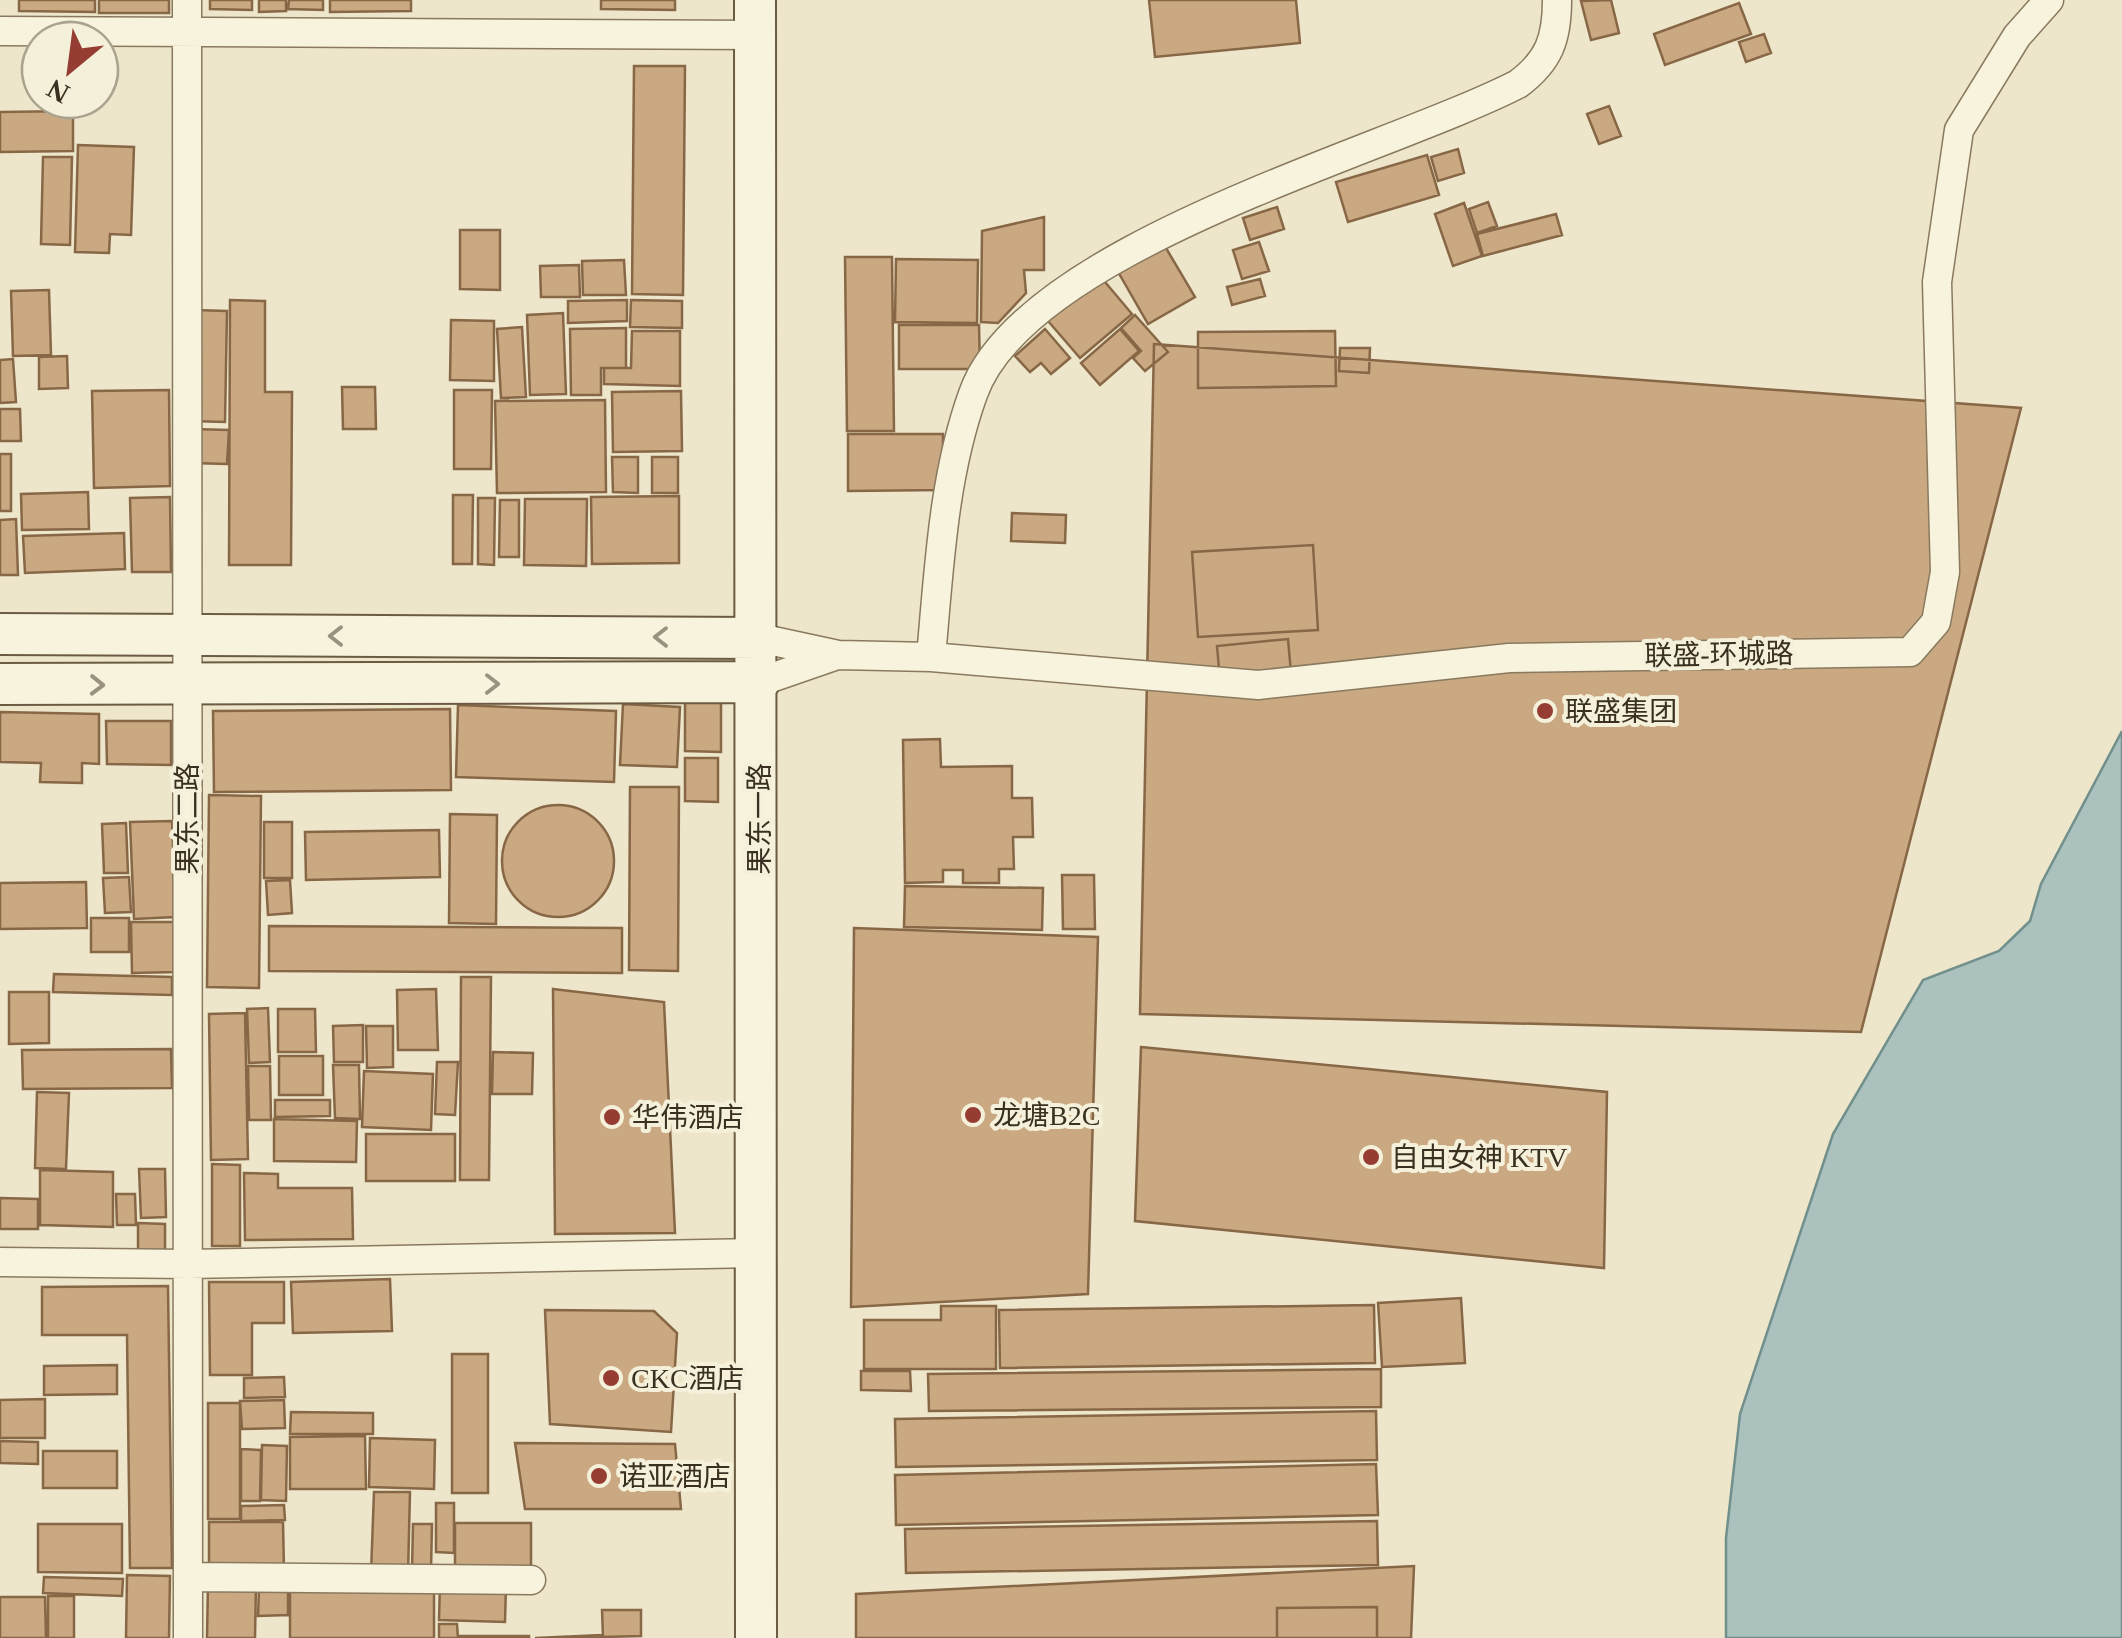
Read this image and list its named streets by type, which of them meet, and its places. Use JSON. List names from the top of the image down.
{
  "streets": {
    "main road": ["果东一路"],
    "street": ["联盛-环城路", "果东二路"]
  },
  "places": [
    "联盛集团",
    "龙塘B2C",
    "华伟酒店",
    "自由女神 KTV",
    "CKC酒店",
    "诺亚酒店"
  ],
  "north": "bottom left"
}
